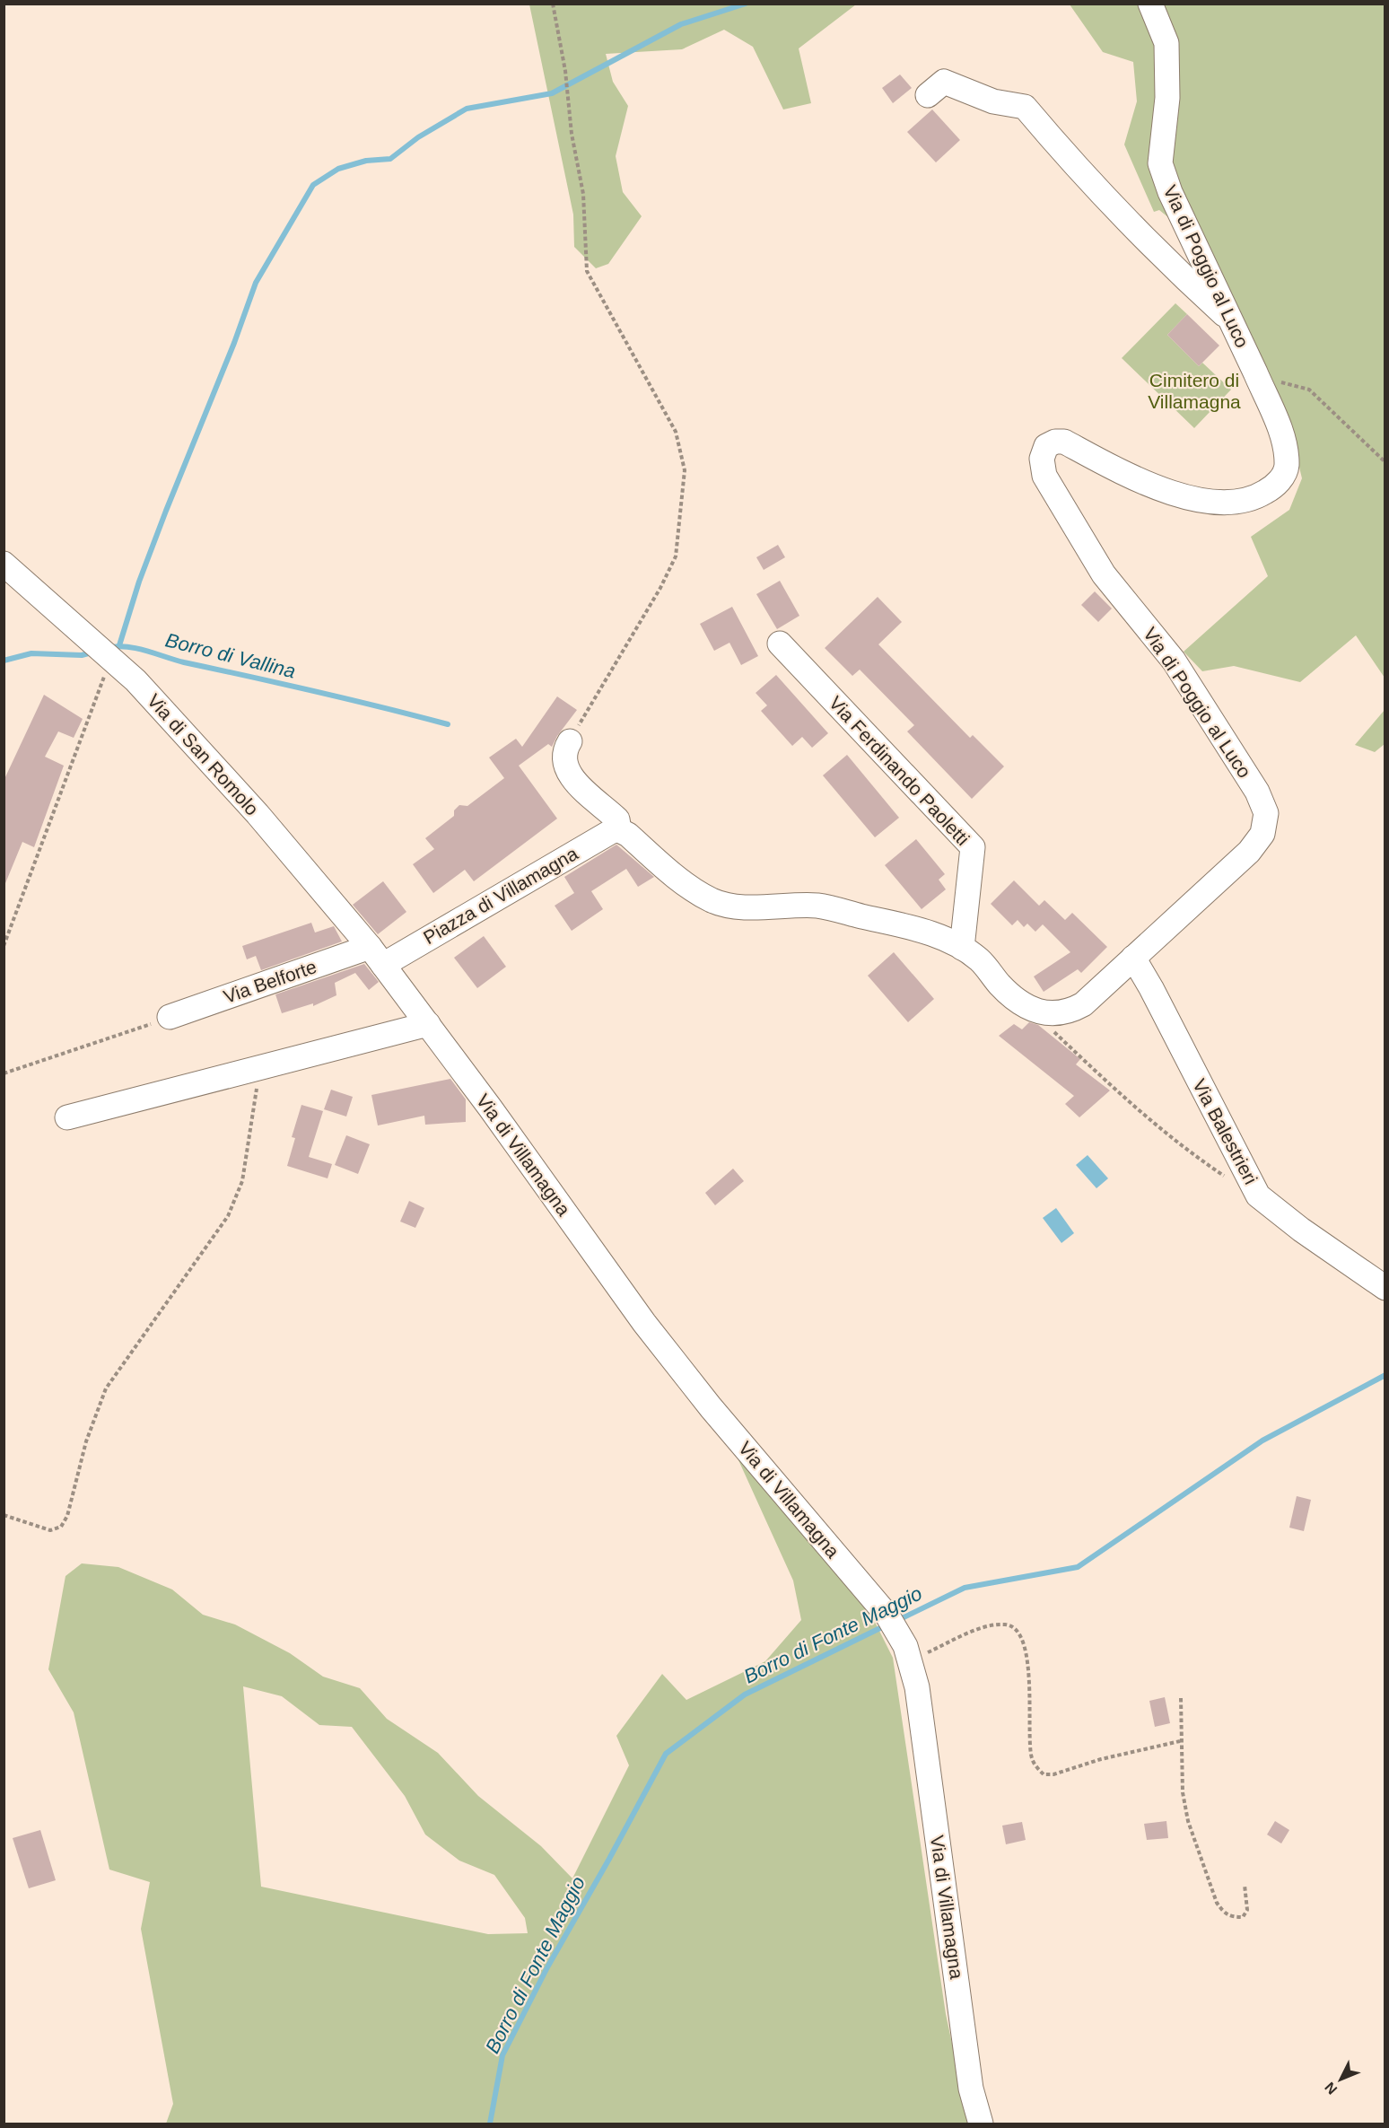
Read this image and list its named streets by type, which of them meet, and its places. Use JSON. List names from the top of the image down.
{
  "streets": {
    "street": [
      "Via di Poggio al Luco",
      "Via di San Romolo",
      "Via Ferdinando Paoletti",
      "Piazza di Villamagna",
      "Via Belforte",
      "Via Balestrieri",
      "Via di Villamagna"
    ]
  },
  "crossings": [
    ["Via di Poggio al Luco", "Via Ferdinando Paoletti"],
    ["Via di Poggio al Luco", "Piazza di Villamagna"],
    ["Via di Poggio al Luco", "Via Balestrieri"],
    ["Via di San Romolo", "Piazza di Villamagna"],
    ["Via di San Romolo", "Via Belforte"],
    ["Via di San Romolo", "Via di Villamagna"],
    ["Piazza di Villamagna", "Via Belforte"],
    ["Piazza di Villamagna", "Via di Villamagna"],
    ["Via Belforte", "Via di Villamagna"]
  ],
  "water": ["Borro di Vallina", "Borro di Fonte Maggio"],
  "parks": ["Cimitero di Villamagna"],
  "north": "bottom left"
}
